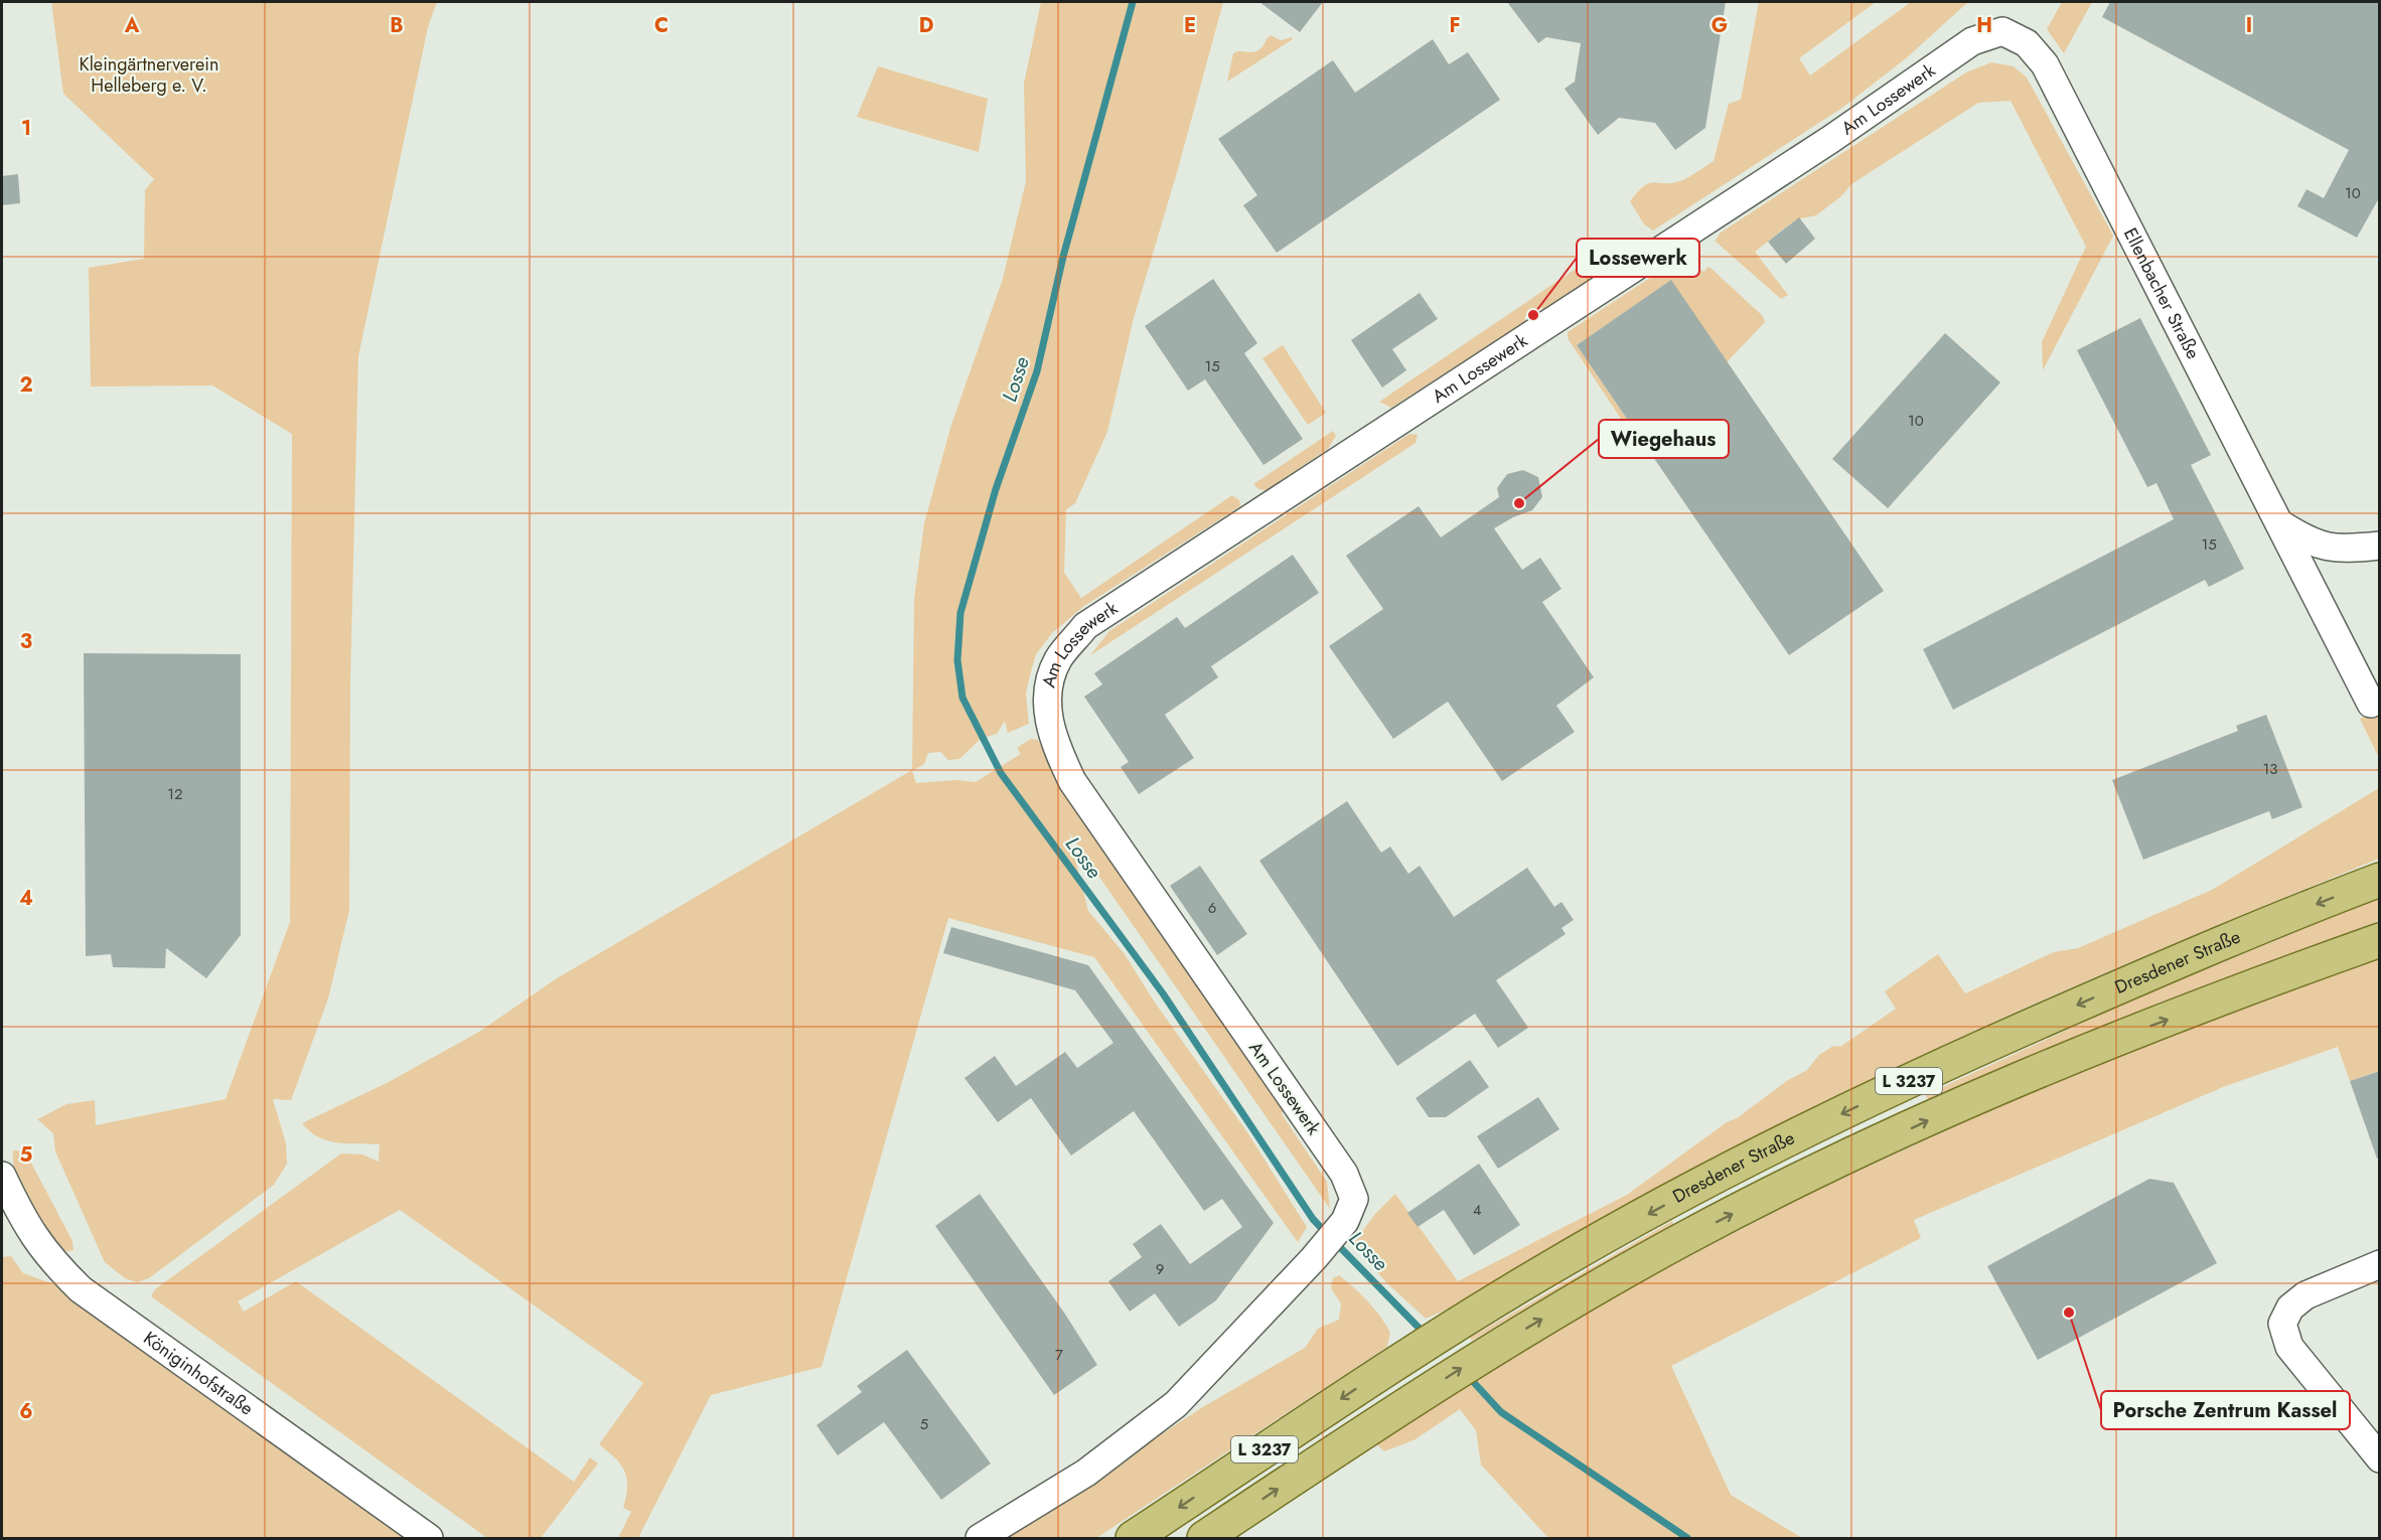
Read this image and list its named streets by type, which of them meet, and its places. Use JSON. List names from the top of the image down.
{
  "streets": {
    "main road": ["Dresdener Straße", "L 3237"],
    "street": ["Am Lossewerk", "Ellenbacher Straße", "Königinhofstraße"]
  },
  "crossings": [
    ["Am Lossewerk", "Ellenbacher Straße"]
  ],
  "water": ["Losse"],
  "parks": ["Kleingärtnerverein Helleberg e. V."],
  "places": ["Lossewerk", "Wiegehaus", "Porsche Zentrum Kassel"],
  "house_numbers": [
    "10",
    "15",
    "10",
    "15",
    "13",
    "12",
    "6",
    "4",
    "9",
    "7",
    "5"
  ],
  "grid": {
    "columns": [
      "A",
      "B",
      "C",
      "D",
      "E",
      "F",
      "G",
      "H",
      "I"
    ],
    "rows": [
      "1",
      "2",
      "3",
      "4",
      "5",
      "6"
    ]
  }
}
